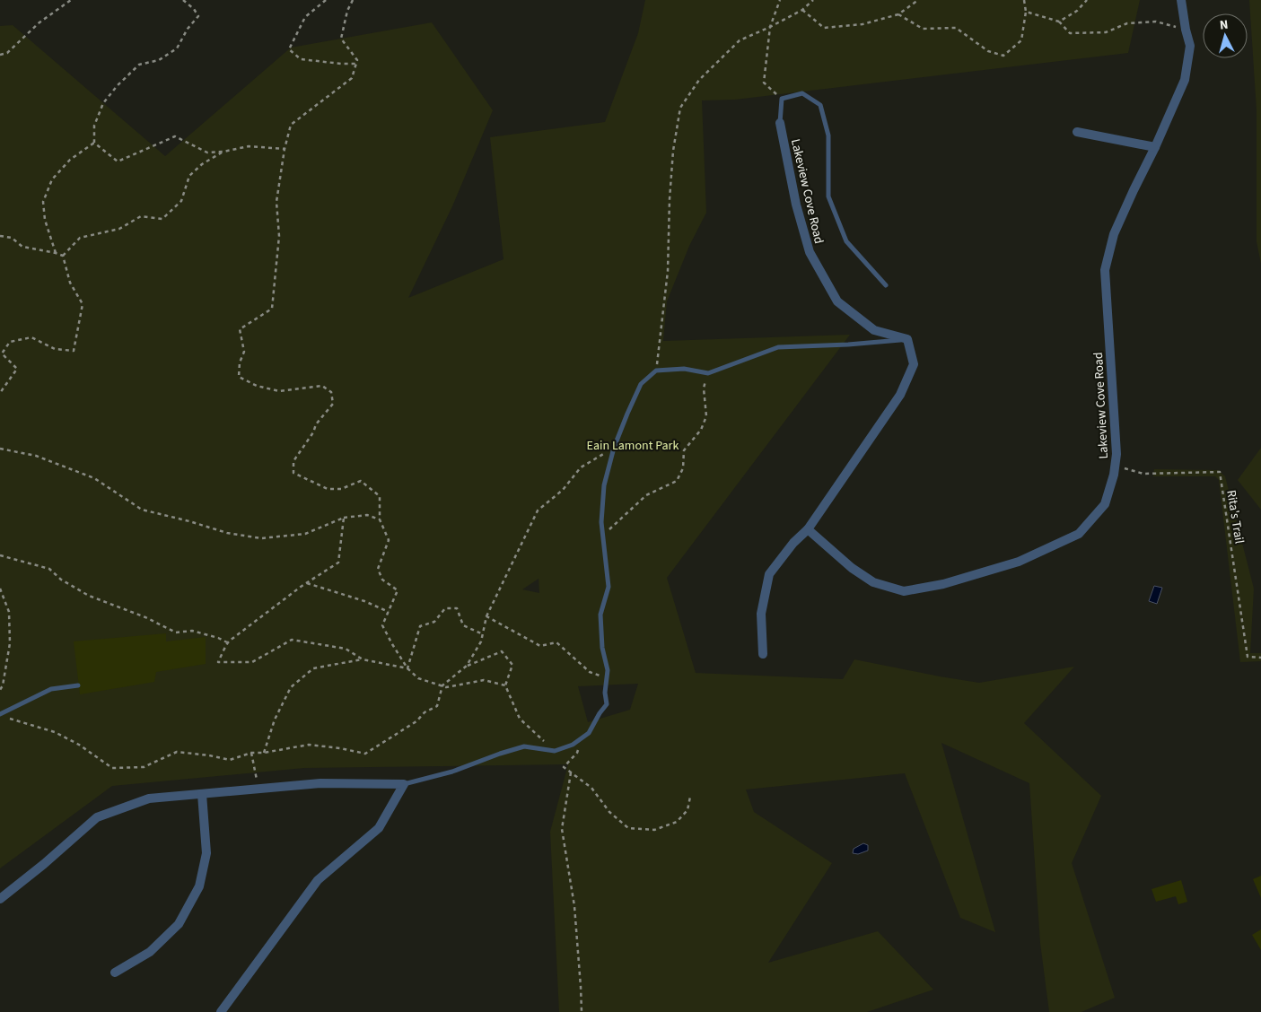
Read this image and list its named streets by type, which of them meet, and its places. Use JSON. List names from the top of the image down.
{
  "streets": {
    "street": ["Lakeview Cove Road"],
    "path": ["Rita's Trail"]
  },
  "crossings": [
    ["Lakeview Cove Road", "Rita's Trail"]
  ],
  "parks": ["Eain Lamont Park"],
  "north": "top"
}
